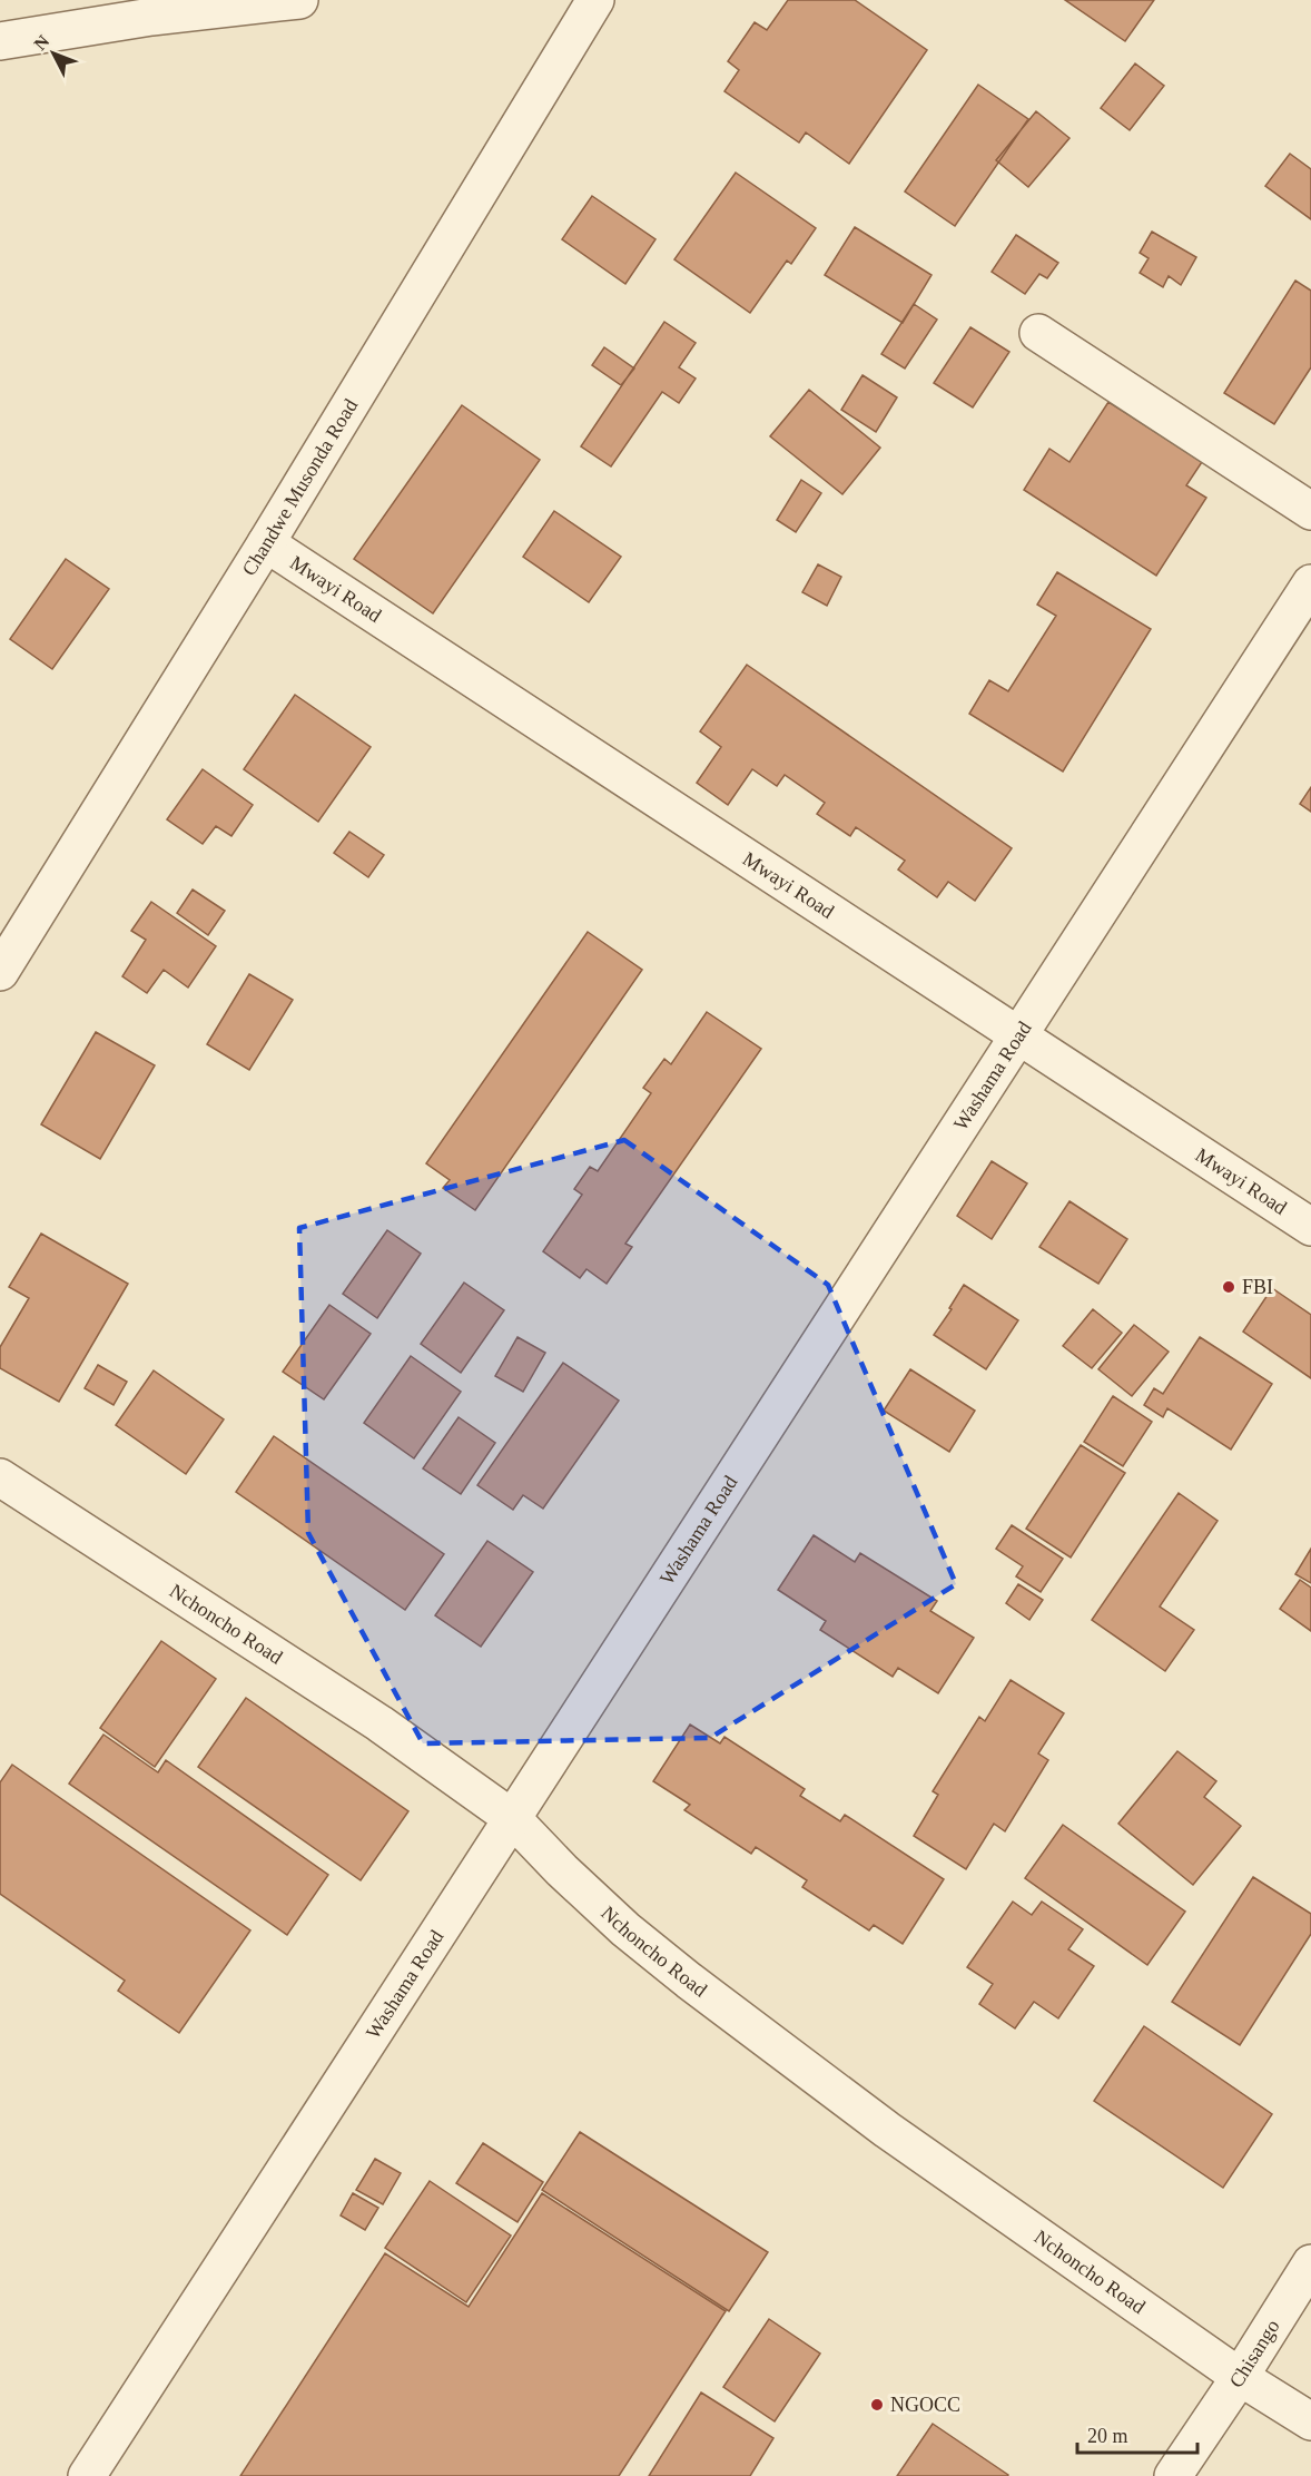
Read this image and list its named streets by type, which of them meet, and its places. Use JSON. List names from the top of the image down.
{
  "streets": {
    "street": [
      "Chandwe Musonda Road",
      "Mwayi Road",
      "Washama Road",
      "Nchoncho Road",
      "Chisango"
    ]
  },
  "crossings": [
    ["Chandwe Musonda Road", "Mwayi Road"],
    ["Mwayi Road", "Washama Road"],
    ["Washama Road", "Nchoncho Road"],
    ["Nchoncho Road", "Chisango"]
  ],
  "places": ["FBI", "NGOCC"],
  "scale_bar": "20 m",
  "north": "top left"
}
